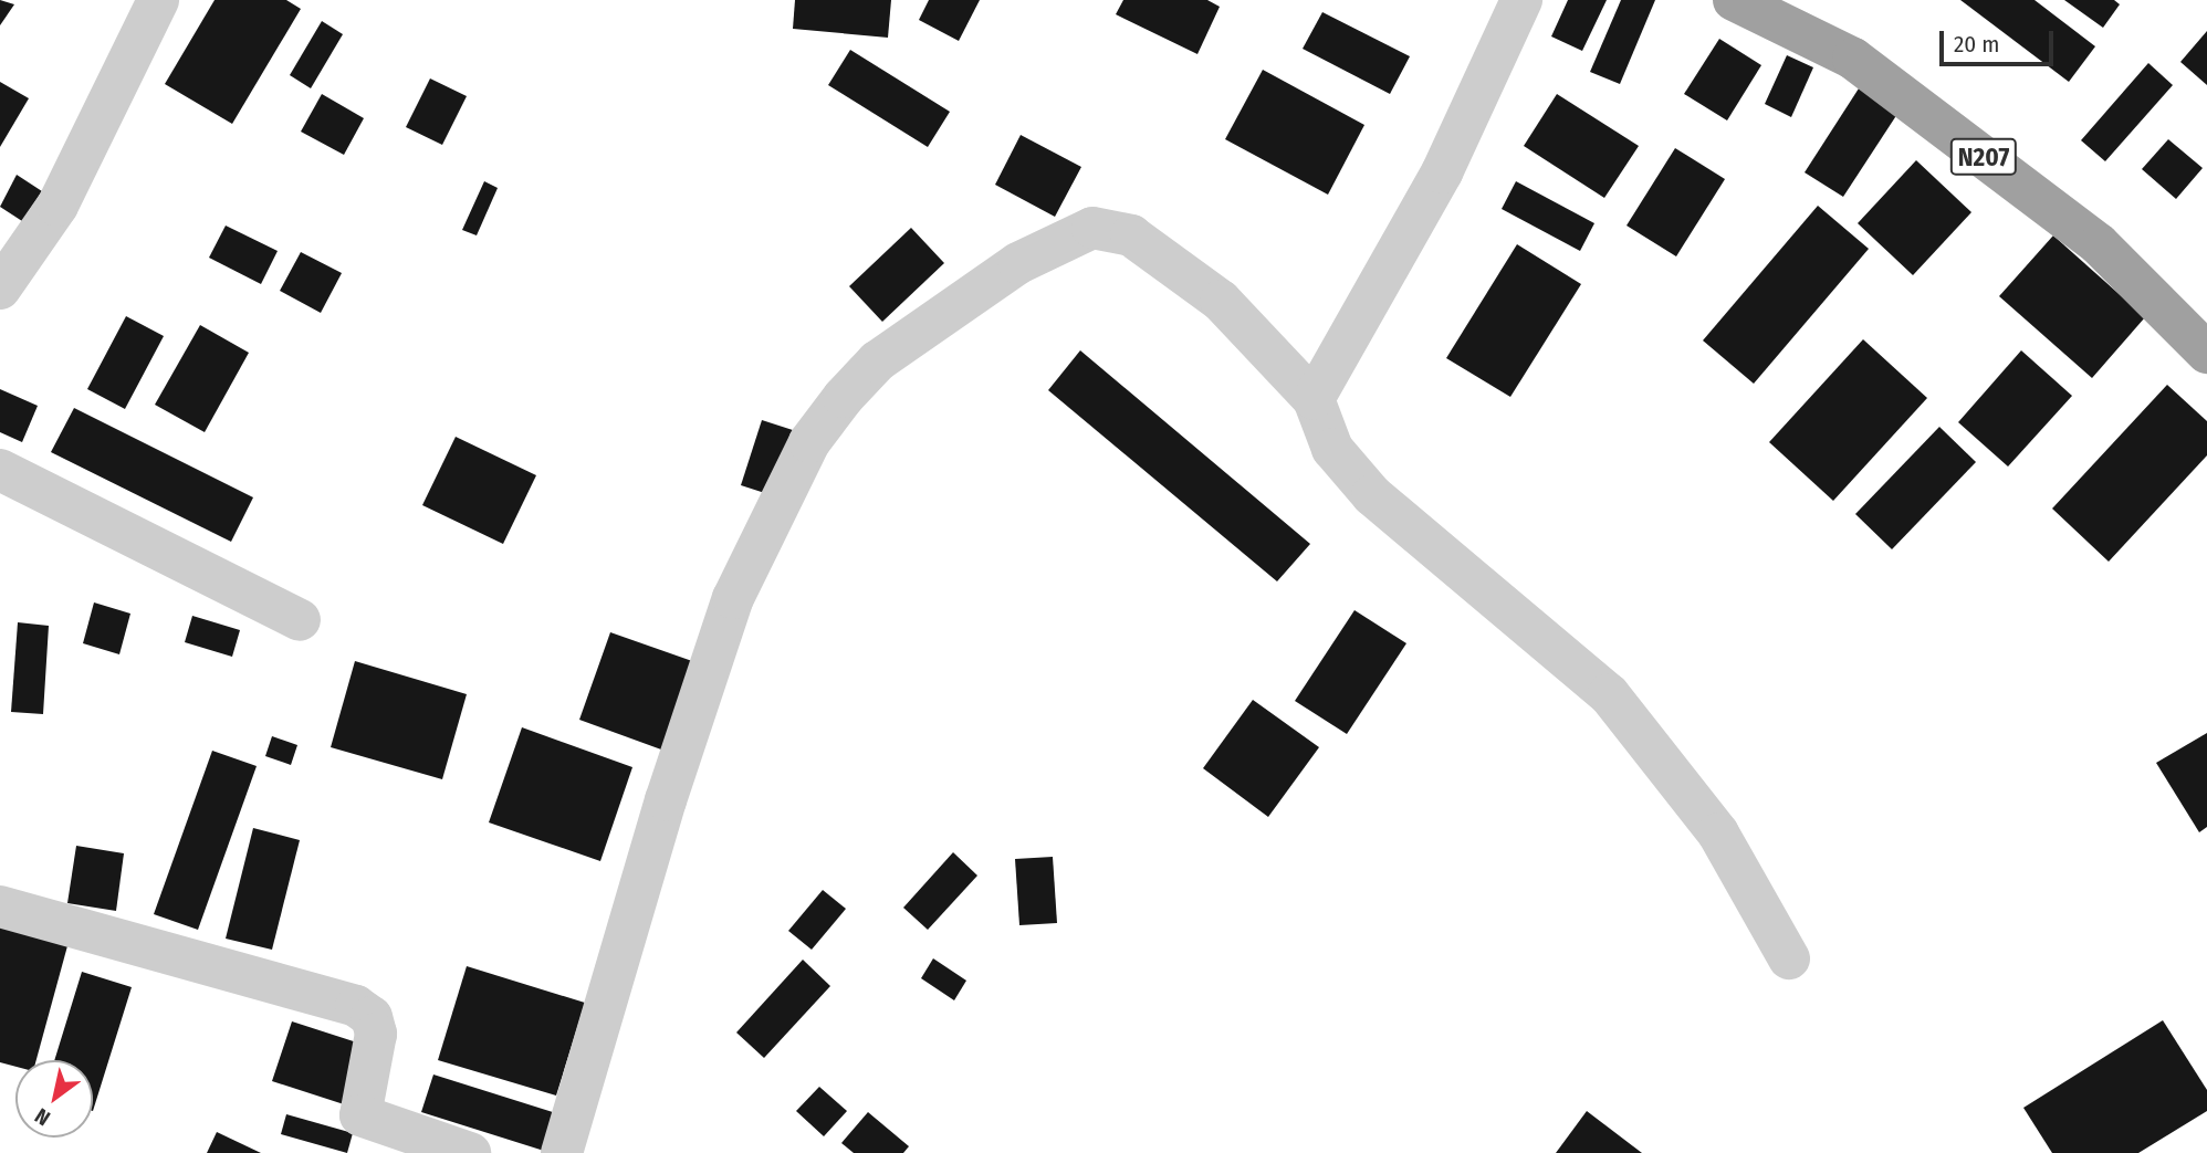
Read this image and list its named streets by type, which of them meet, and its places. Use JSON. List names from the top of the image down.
{
  "streets": {
    "highway": ["N207"]
  },
  "scale_bar": "20 m",
  "north": "bottom left"
}
